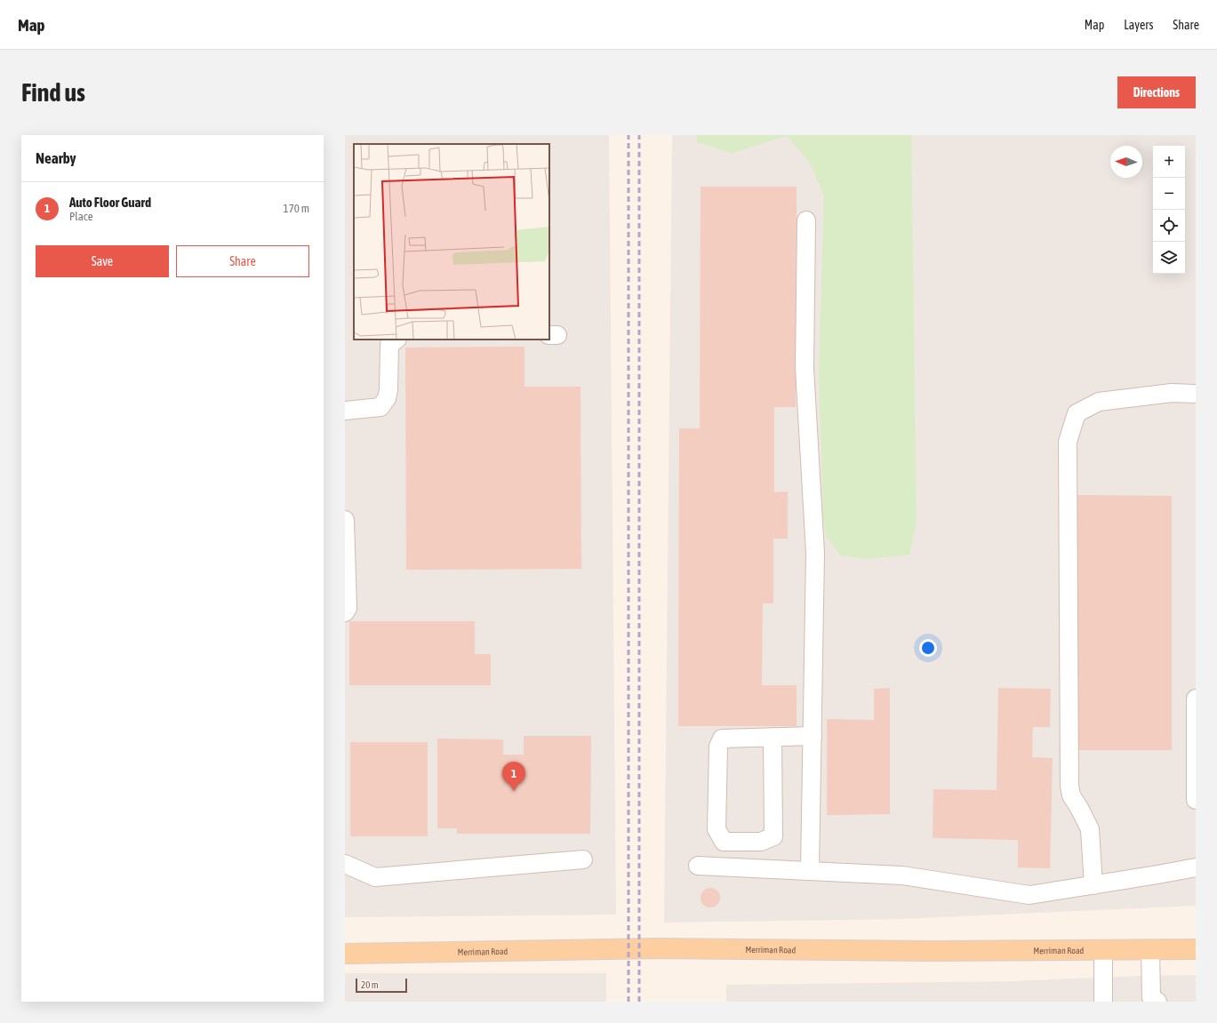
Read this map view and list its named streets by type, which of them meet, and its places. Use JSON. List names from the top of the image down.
{
  "streets": {
    "main road": ["Merriman Road"]
  },
  "scale_bar": "20 m",
  "north": "left",
  "page": {
    "header": "Map",
    "nav": ["Map", "Layers", "Share"],
    "buttons": [
      "Directions",
      ["Save", "Share"]
    ],
    "title": "Find us",
    "heading": "Nearby",
    "map_buttons": ["+", "−"],
    "list": [
      {
        "mark": "1",
        "name": "Auto Floor Guard",
        "note": "Place",
        "value": "170 m"
      }
    ],
    "pins": "1",
    "scale": "20 m"
  }
}
